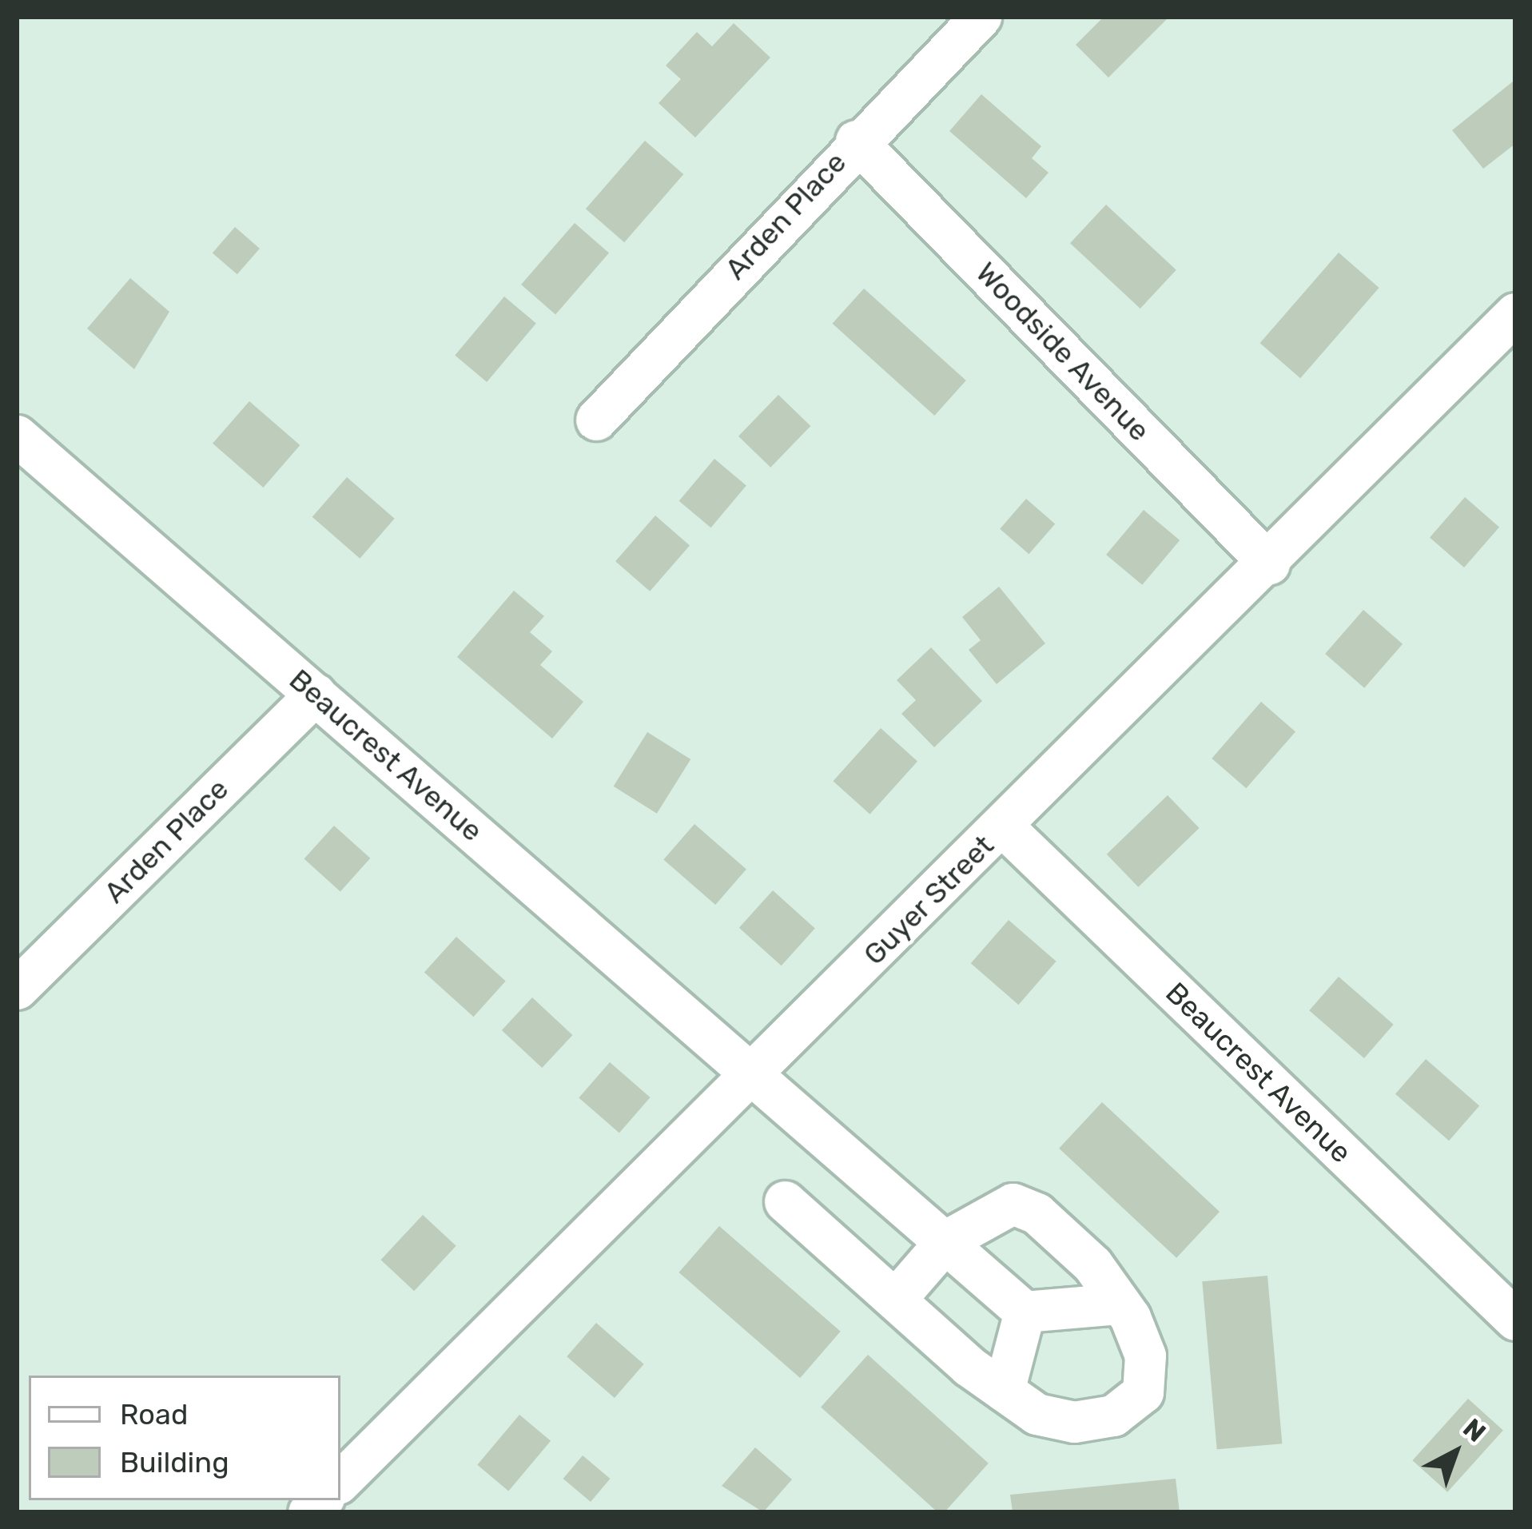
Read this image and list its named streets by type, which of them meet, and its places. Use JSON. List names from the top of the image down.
{
  "streets": {
    "street": [
      "Arden Place",
      "Woodside Avenue",
      "Beaucrest Avenue",
      "Guyer Street"
    ]
  },
  "crossings": [
    ["Arden Place", "Woodside Avenue"],
    ["Arden Place", "Beaucrest Avenue"],
    ["Woodside Avenue", "Guyer Street"],
    ["Beaucrest Avenue", "Guyer Street"]
  ],
  "legend": ["Road", "Building"],
  "north": "top right"
}
